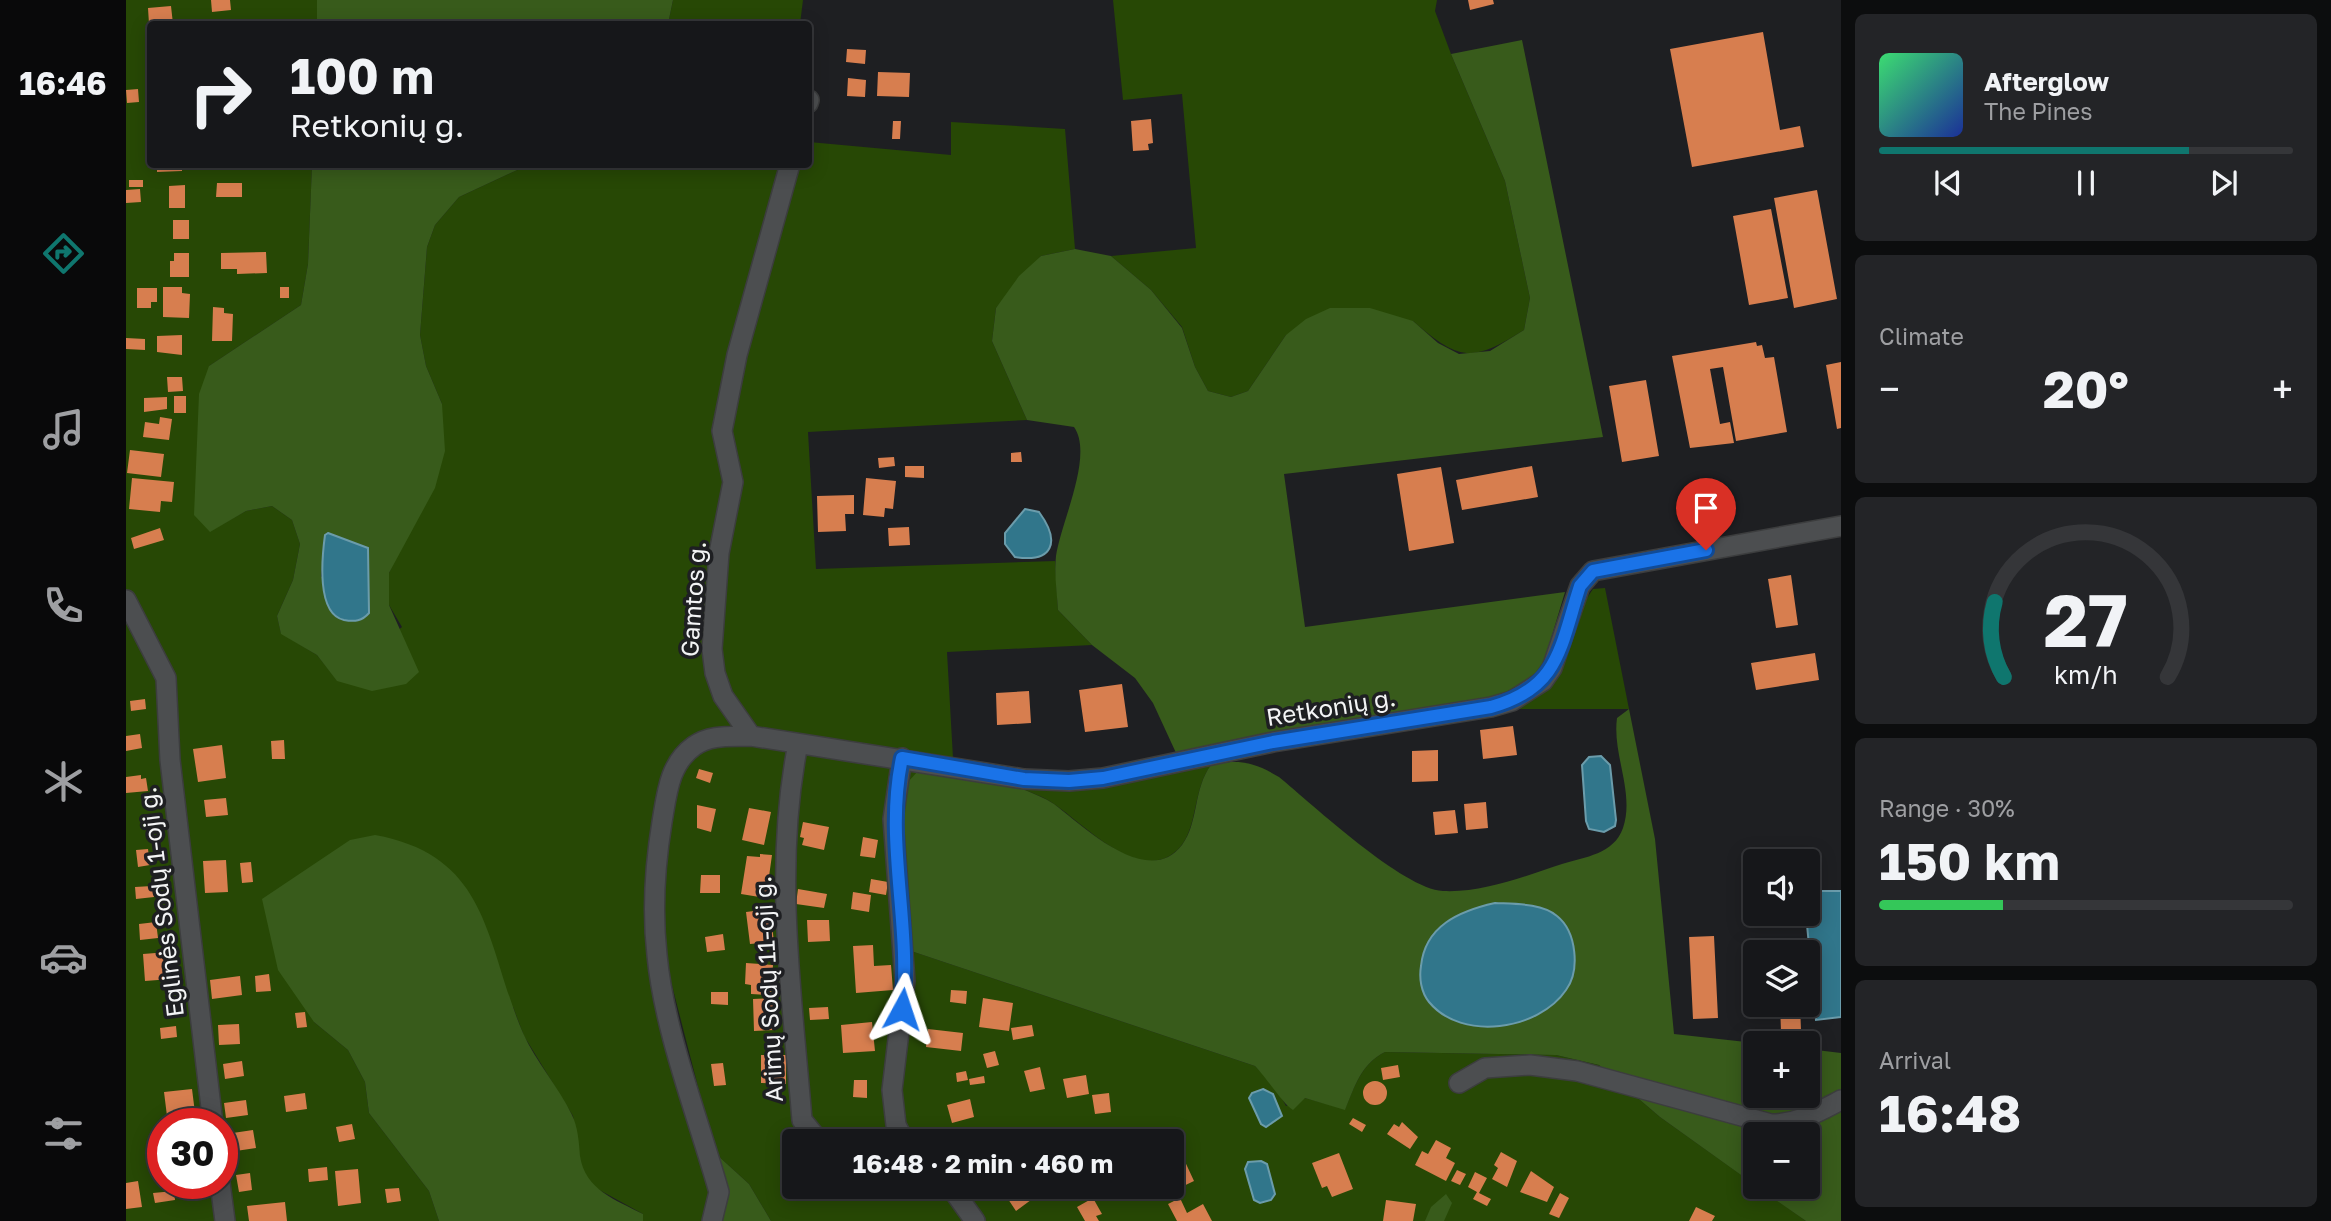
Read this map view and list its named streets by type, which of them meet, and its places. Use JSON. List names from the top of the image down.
{
  "streets": {
    "street": [
      "Gamtos g.",
      "Retkonių g.",
      "Eglinės Sodų 1-oji g.",
      "Arimų Sodų 11-oji g."
    ]
  },
  "crossings": [
    ["Gamtos g.", "Retkonių g."],
    ["Retkonių g.", "Arimų Sodų 11-oji g."]
  ],
  "page": {
    "tabs": "16:46",
    "turn": ["100 m", "Retkonių g."],
    "song": ["Afterglow", "The Pines"],
    "tile": [
      "Climate",
      ["Range · 30%", "150 km"],
      ["Arrival", "16:48"]
    ],
    "heat": ["−", "20°", "+"],
    "map_buttons": ["+", "−"],
    "limit": "30",
    "trip": "16:48 · 2 min · 460 m",
    "gauge": ["27", "km/h"]
  }
}
